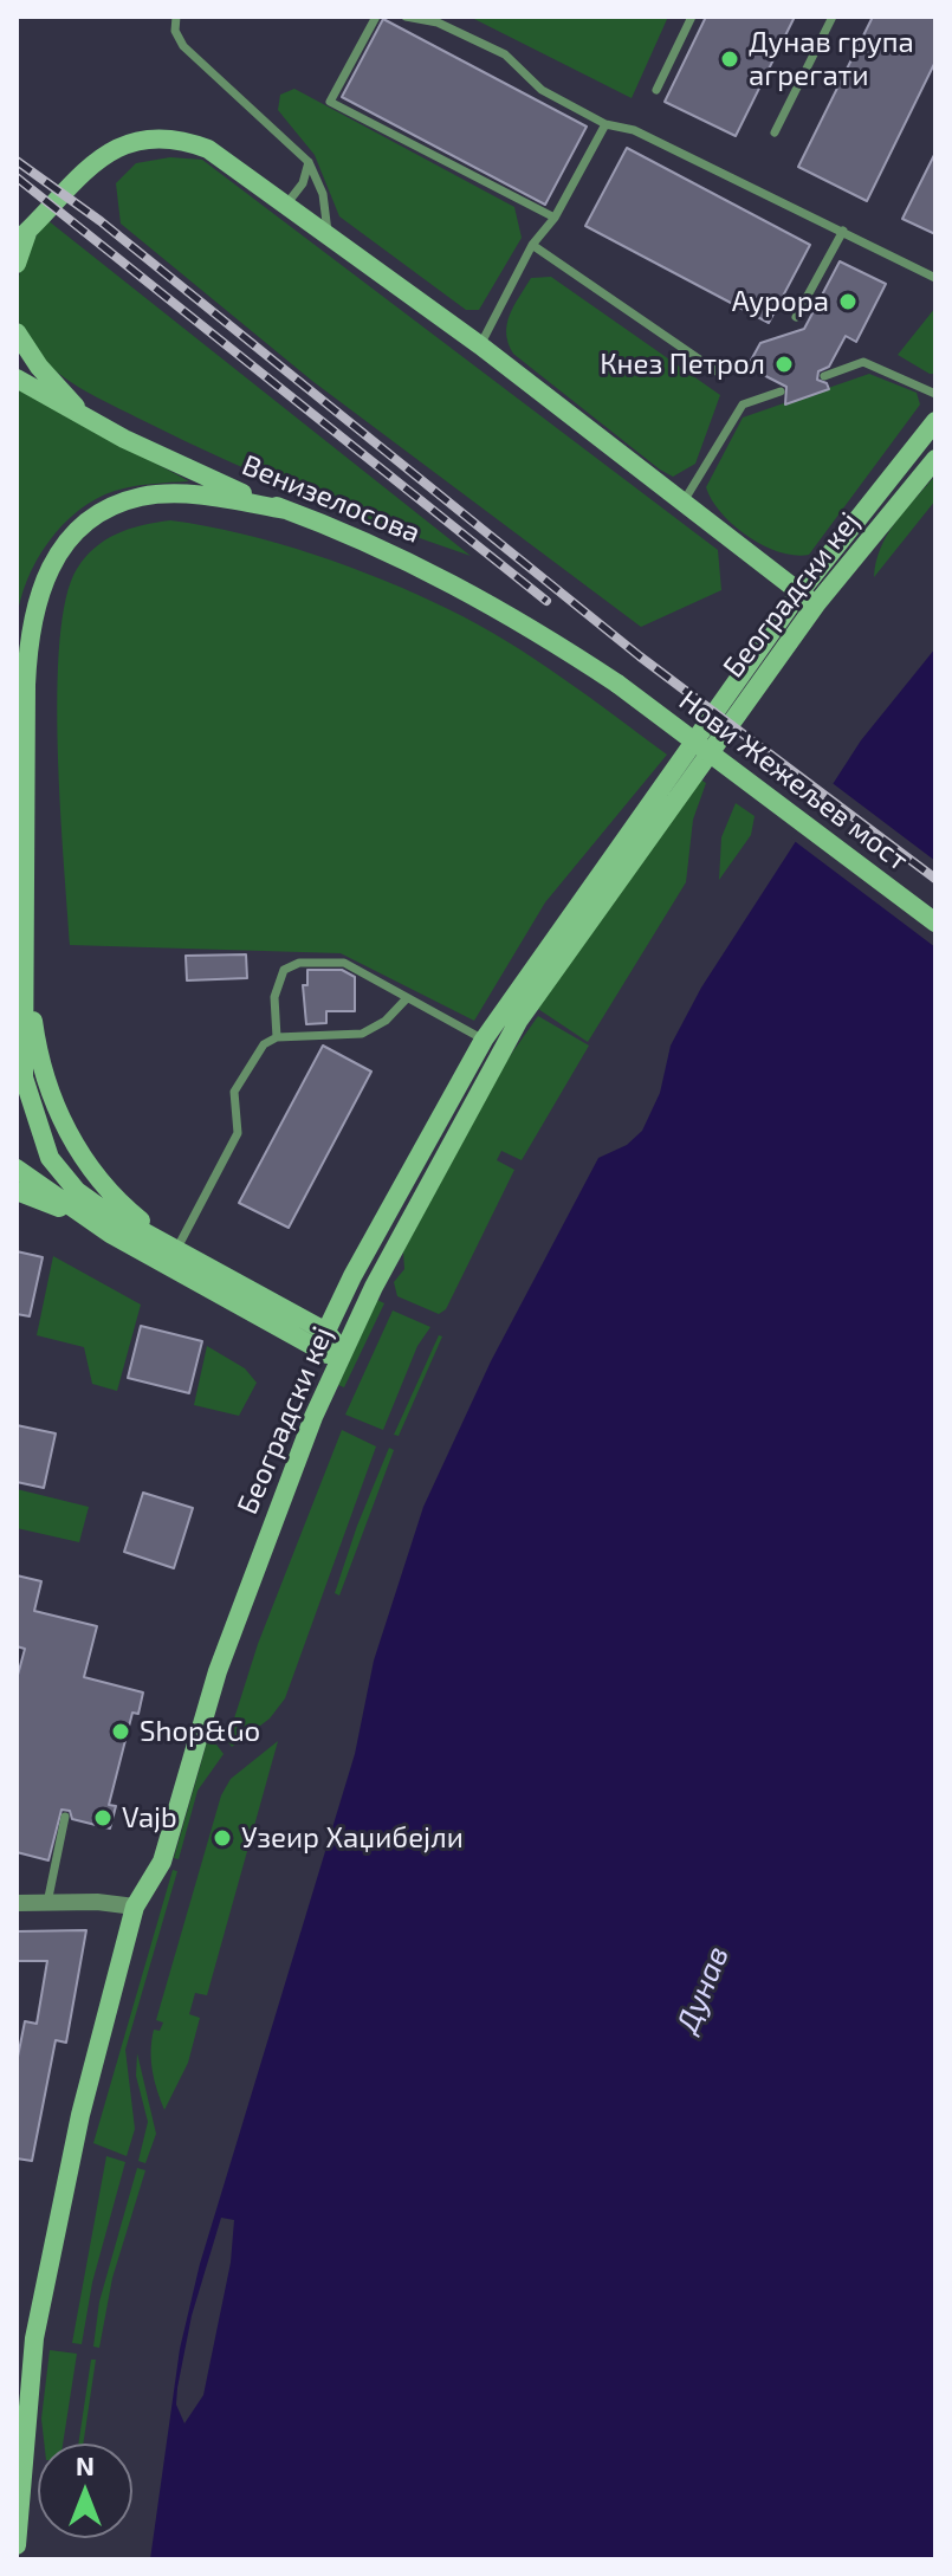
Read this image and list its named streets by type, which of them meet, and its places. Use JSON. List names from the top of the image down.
{
  "streets": {
    "main road": ["Венизелосова", "Београдски кеј", "Нови Жежељев мост"]
  },
  "crossings": [
    ["Венизелосова", "Нови Жежељев мост"]
  ],
  "water": ["Дунав"],
  "places": [
    "Дунав група агрегати",
    "Аурора",
    "Кнез Петрол",
    "Shop&Go",
    "Vajb",
    "Узеир Хаџибејли"
  ],
  "north": "top"
}
